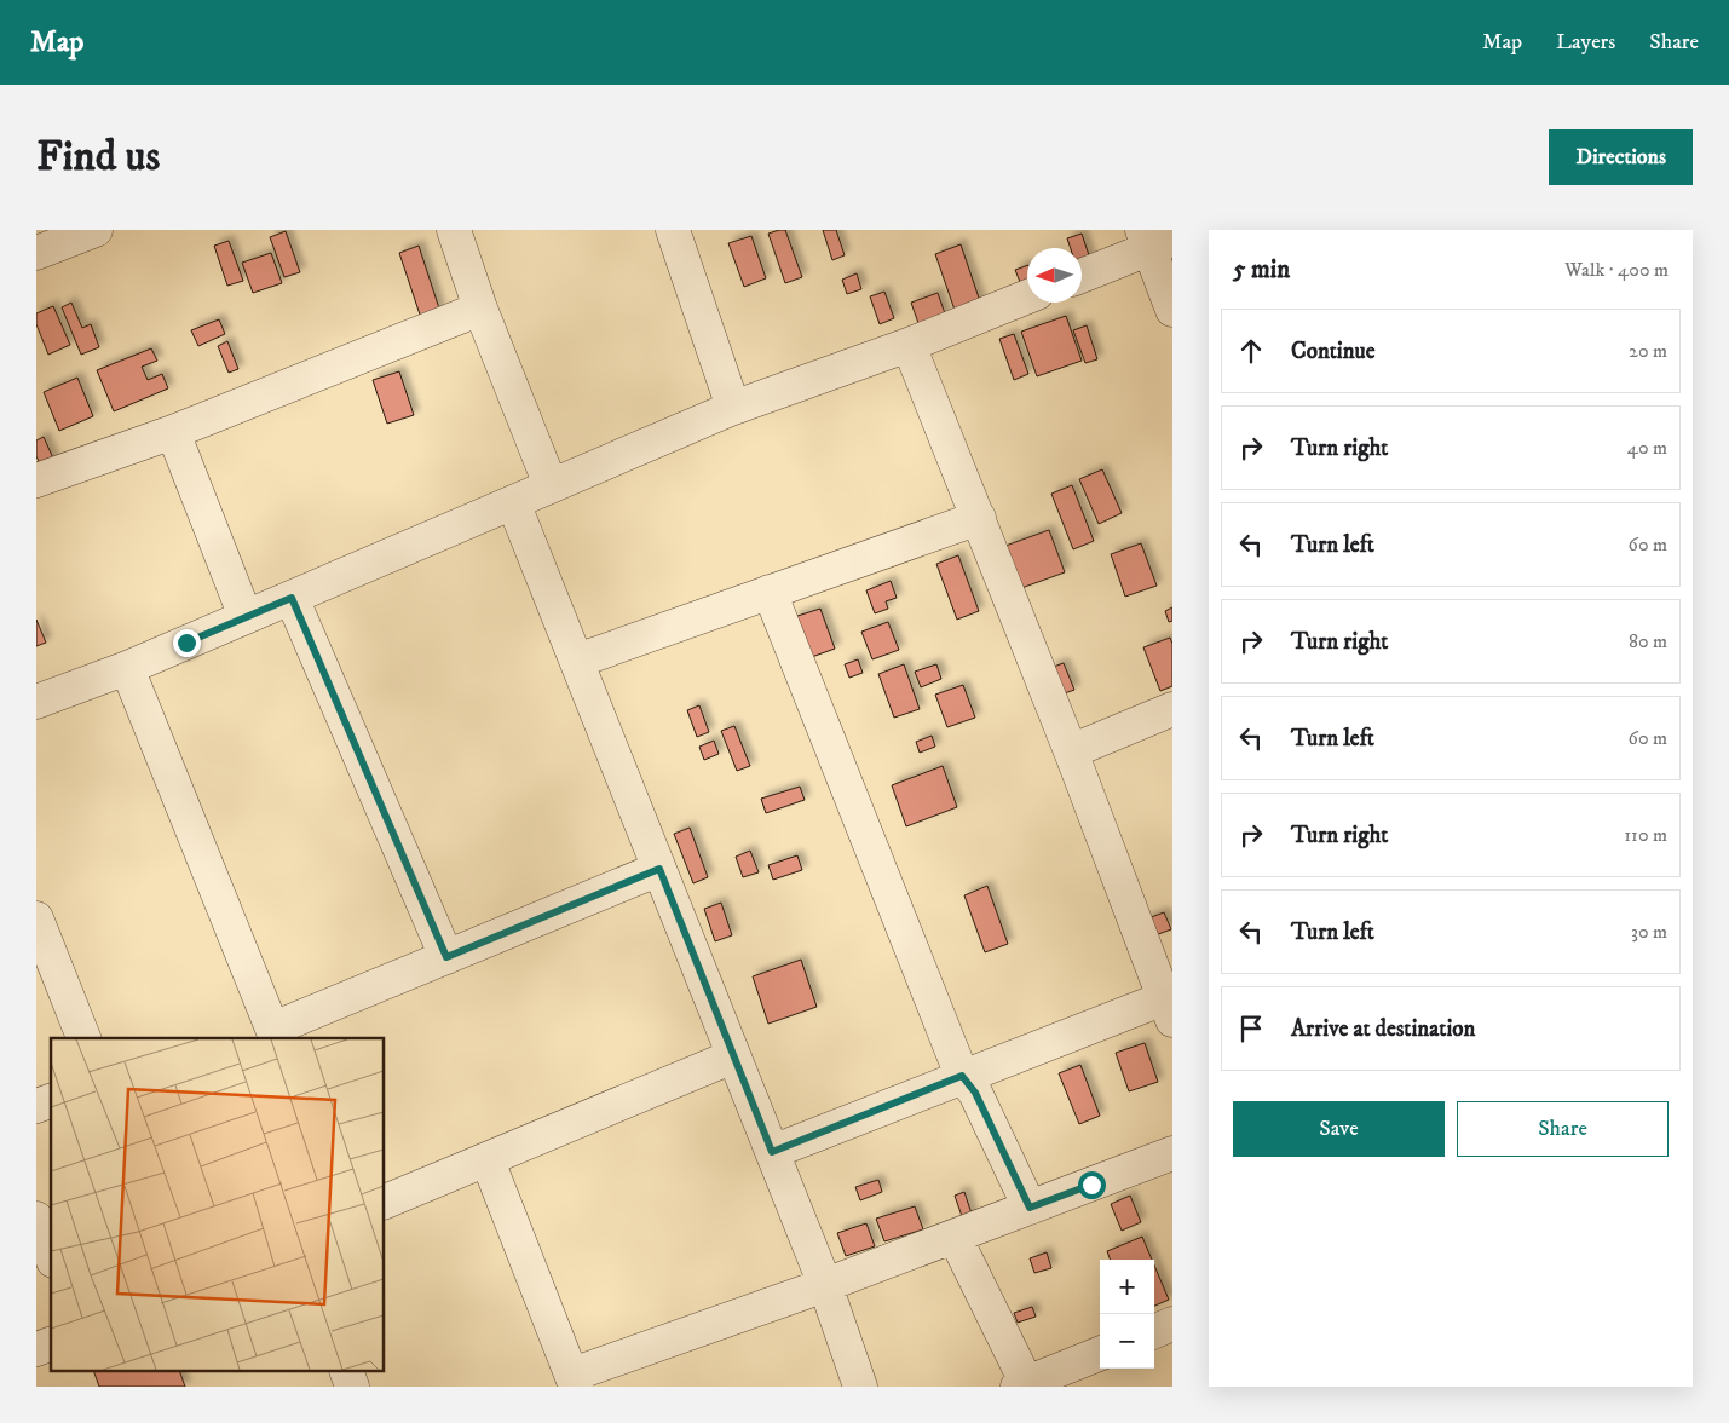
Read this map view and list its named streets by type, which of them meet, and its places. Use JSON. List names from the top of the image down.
{
  "north": "left",
  "page": {
    "header": "Map",
    "nav": ["Map", "Layers", "Share"],
    "buttons": [
      "Directions",
      ["Save", "Share"]
    ],
    "title": "Find us",
    "heading": ["5 min", "Walk · 400 m"],
    "list": [
      ["Continue", "20 m"],
      ["Turn right", "40 m"],
      ["Turn left", "60 m"],
      ["Turn right", "80 m"],
      ["Turn left", "60 m"],
      ["Turn right", "110 m"],
      ["Turn left", "30 m"],
      "Arrive at destination"
    ],
    "map_buttons": ["+", "−"]
  }
}
